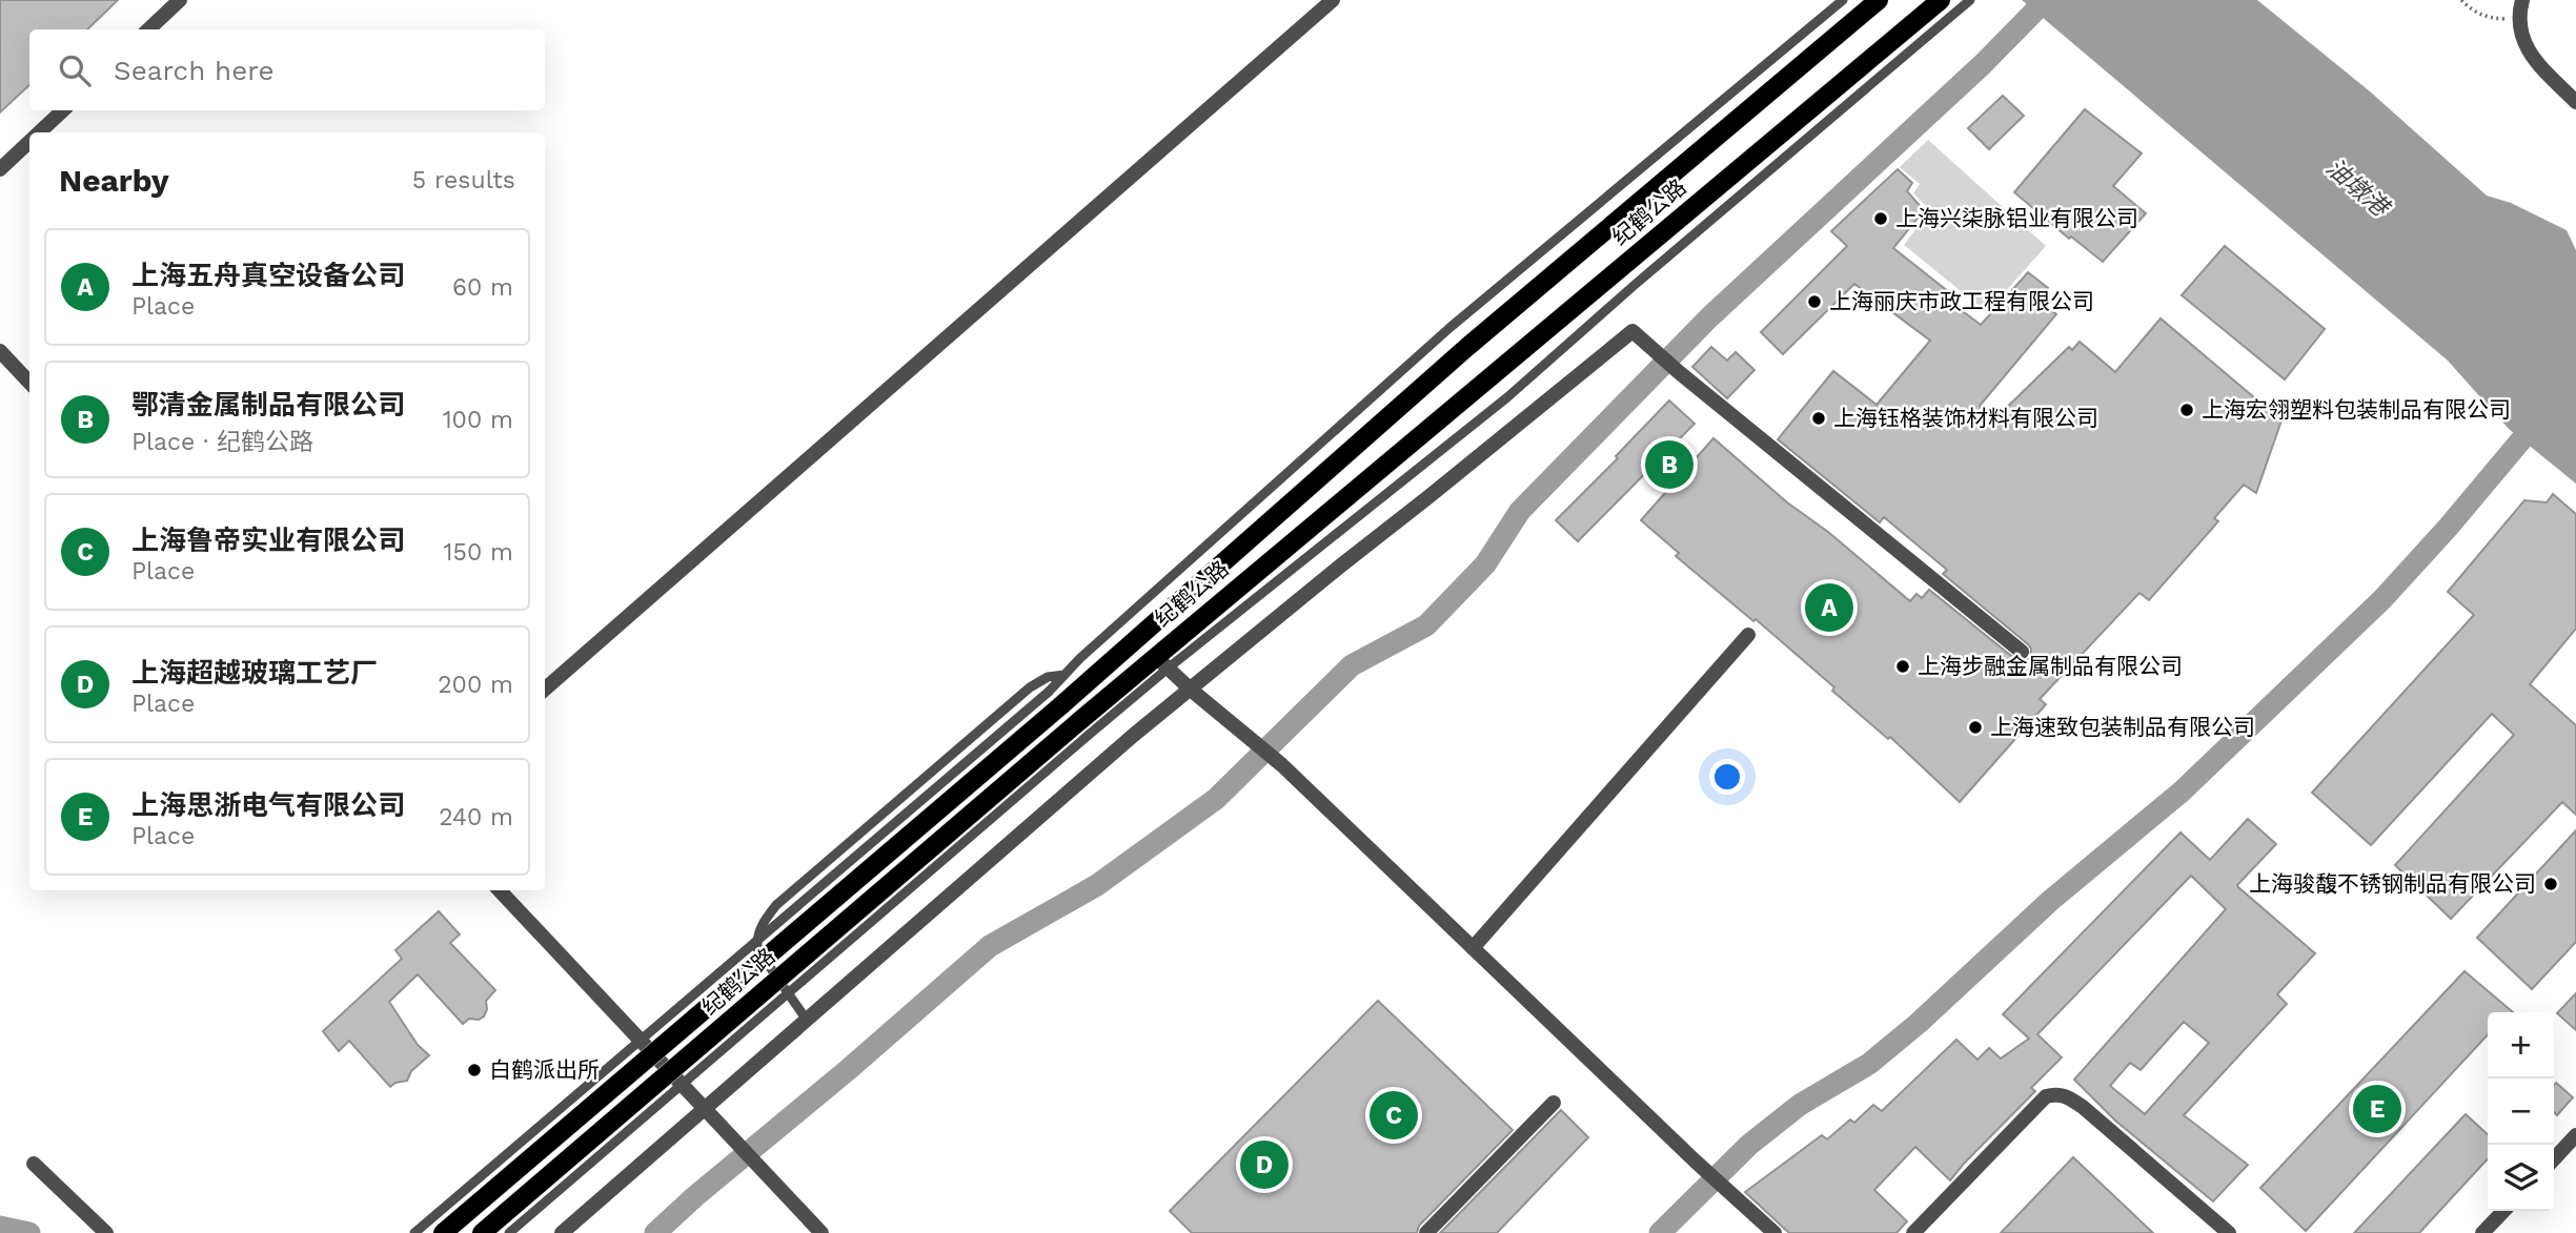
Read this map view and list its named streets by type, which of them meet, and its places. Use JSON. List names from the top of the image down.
{
  "streets": {
    "main road": ["纪鹤公路"]
  },
  "water": ["油墩港"],
  "places": [
    "上海兴柒脉铝业有限公司",
    "上海丽庆市政工程有限公司",
    "上海宏翎塑料包装制品有限公司",
    "上海钰格装饰材料有限公司",
    "上海步融金属制品有限公司",
    "上海速致包装制品有限公司",
    "上海骏馥不锈钢制品有限公司",
    "白鹤派出所"
  ],
  "page": {
    "search": "Search here",
    "heading": ["Nearby", "5 results"],
    "list": [
      {
        "mark": "A",
        "name": "上海五舟真空设备公司",
        "note": "Place",
        "value": "60 m"
      },
      {
        "mark": "B",
        "name": "鄂清金属制品有限公司",
        "note": "Place · 纪鹤公路",
        "value": "100 m"
      },
      {
        "mark": "C",
        "name": "上海鲁帝实业有限公司",
        "note": "Place",
        "value": "150 m"
      },
      {
        "mark": "D",
        "name": "上海超越玻璃工艺厂",
        "note": "Place",
        "value": "200 m"
      },
      {
        "mark": "E",
        "name": "上海思浙电气有限公司",
        "note": "Place",
        "value": "240 m"
      }
    ],
    "pins": [
      "B",
      "A",
      "E",
      "C",
      "D"
    ],
    "map_buttons": ["+", "−"]
  }
}
